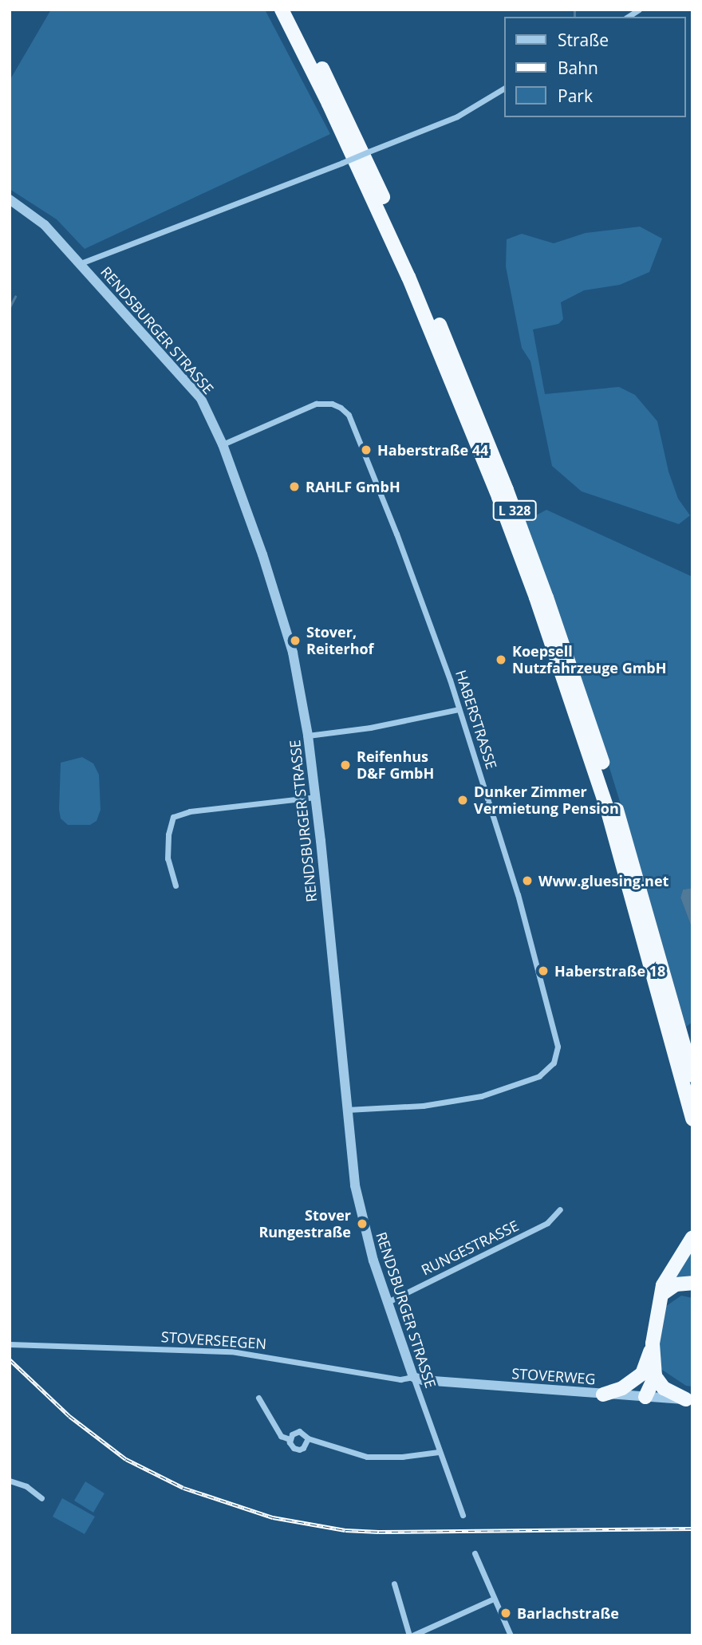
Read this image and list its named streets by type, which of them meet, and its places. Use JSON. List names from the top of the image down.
{
  "streets": {
    "highway": ["L 328"],
    "street": [
      "RENDSBURGER STRASSE",
      "HABERSTRASSE",
      "RUNGESTRASSE",
      "STOVERSEEGEN",
      "STOVERWEG"
    ]
  },
  "crossings": [
    ["RENDSBURGER STRASSE", "HABERSTRASSE"],
    ["RENDSBURGER STRASSE", "RUNGESTRASSE"],
    ["RENDSBURGER STRASSE", "STOVERSEEGEN"],
    ["RENDSBURGER STRASSE", "STOVERWEG"],
    ["STOVERSEEGEN", "STOVERWEG"]
  ],
  "places": [
    "Haberstraße 44",
    "RAHLF GmbH",
    "Stover, Reiterhof",
    "Koepsell Nutzfahrzeuge GmbH",
    "Reifenhus D&F GmbH",
    "Dunker Zimmer Vermietung Pension",
    "Www.gluesing.net",
    "Haberstraße 18",
    "Stover Rungestraße",
    "Barlachstraße"
  ],
  "legend": ["Straße", "Bahn", "Park"]
}
